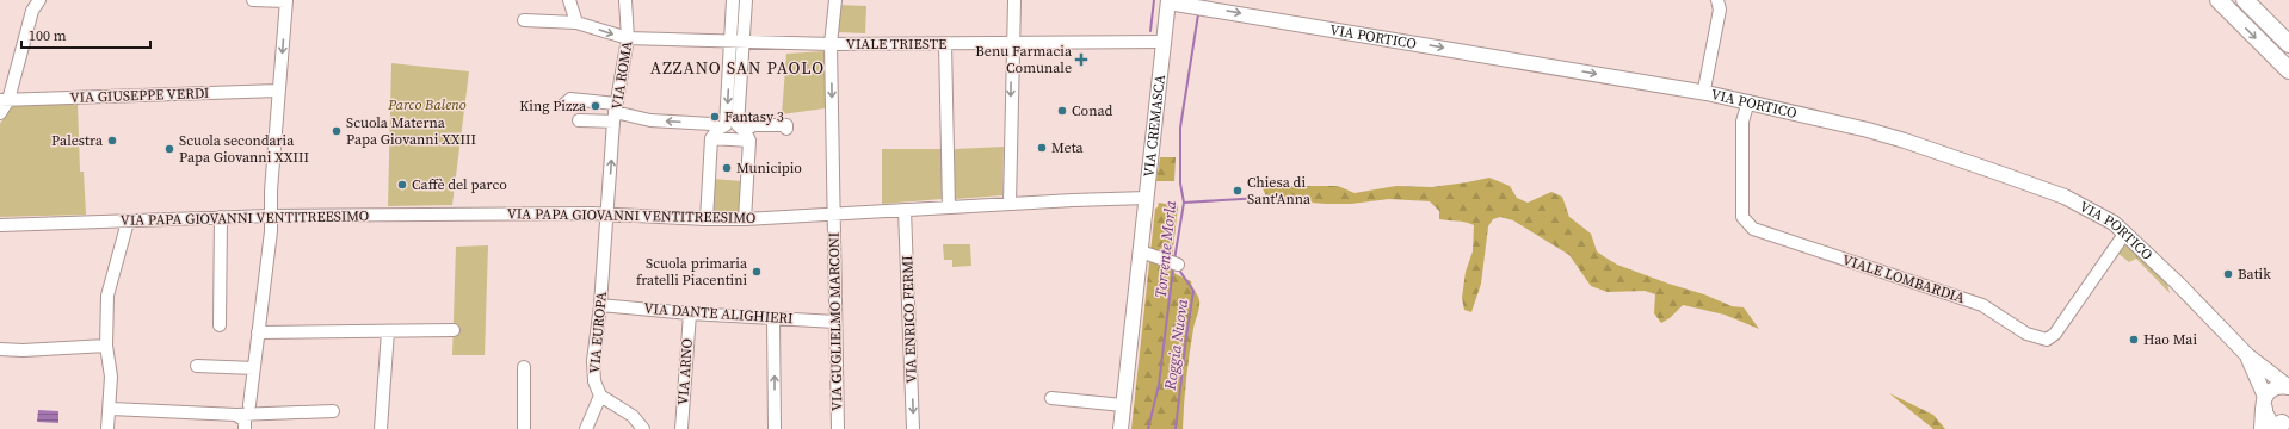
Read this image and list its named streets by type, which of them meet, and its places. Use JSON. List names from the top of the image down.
{
  "streets": {
    "main road": ["VIA PORTICO", "VIA CREMASCA"],
    "street": [
      "VIALE TRIESTE",
      "VIA ROMA",
      "VIA GIUSEPPE VERDI",
      "VIA PAPA GIOVANNI VENTITREESIMO",
      "VIALE LOMBARDIA",
      "VIA DANTE ALIGHIERI",
      "VIA ENRICO FERMI",
      "VIA GUGLIELMO MARCONI",
      "VIA EUROPA",
      "VIA ARNO"
    ]
  },
  "crossings": [
    ["VIA PORTICO", "VIA CREMASCA"],
    ["VIA PORTICO", "VIALE LOMBARDIA"],
    ["VIALE TRIESTE", "VIA ROMA"],
    ["VIALE TRIESTE", "VIA CREMASCA"],
    ["VIALE TRIESTE", "VIA GUGLIELMO MARCONI"],
    ["VIA ROMA", "VIA PAPA GIOVANNI VENTITREESIMO"],
    ["VIA ROMA", "VIA EUROPA"],
    ["VIA CREMASCA", "VIA PAPA GIOVANNI VENTITREESIMO"],
    ["VIA PAPA GIOVANNI VENTITREESIMO", "VIA ENRICO FERMI"],
    ["VIA PAPA GIOVANNI VENTITREESIMO", "VIA GUGLIELMO MARCONI"],
    ["VIA PAPA GIOVANNI VENTITREESIMO", "VIA EUROPA"],
    ["VIA DANTE ALIGHIERI", "VIA GUGLIELMO MARCONI"],
    ["VIA DANTE ALIGHIERI", "VIA EUROPA"],
    ["VIA DANTE ALIGHIERI", "VIA ARNO"]
  ],
  "one_way": ["VIA PORTICO", "VIA ENRICO FERMI"],
  "districts": ["AZZANO SAN PAOLO"],
  "water": ["Torrente Morla", "Roggia Nuova"],
  "parks": ["Parco Baleno"],
  "places": {
    "health": ["Benu Farmacia Comunale"],
    "other": [
      "King Pizza",
      "Conad",
      "Fantasy 3",
      "Scuola Materna Papa Giovanni XXIII",
      "Palestra",
      "Meta",
      "Scuola secondaria Papa Giovanni XXIII",
      "Municipio",
      "Caffè del parco",
      "Chiesa di Sant'Anna",
      "Scuola primaria fratelli Piacentini",
      "Batik",
      "Hao Mai"
    ]
  },
  "scale_bar": "100 m"
}
